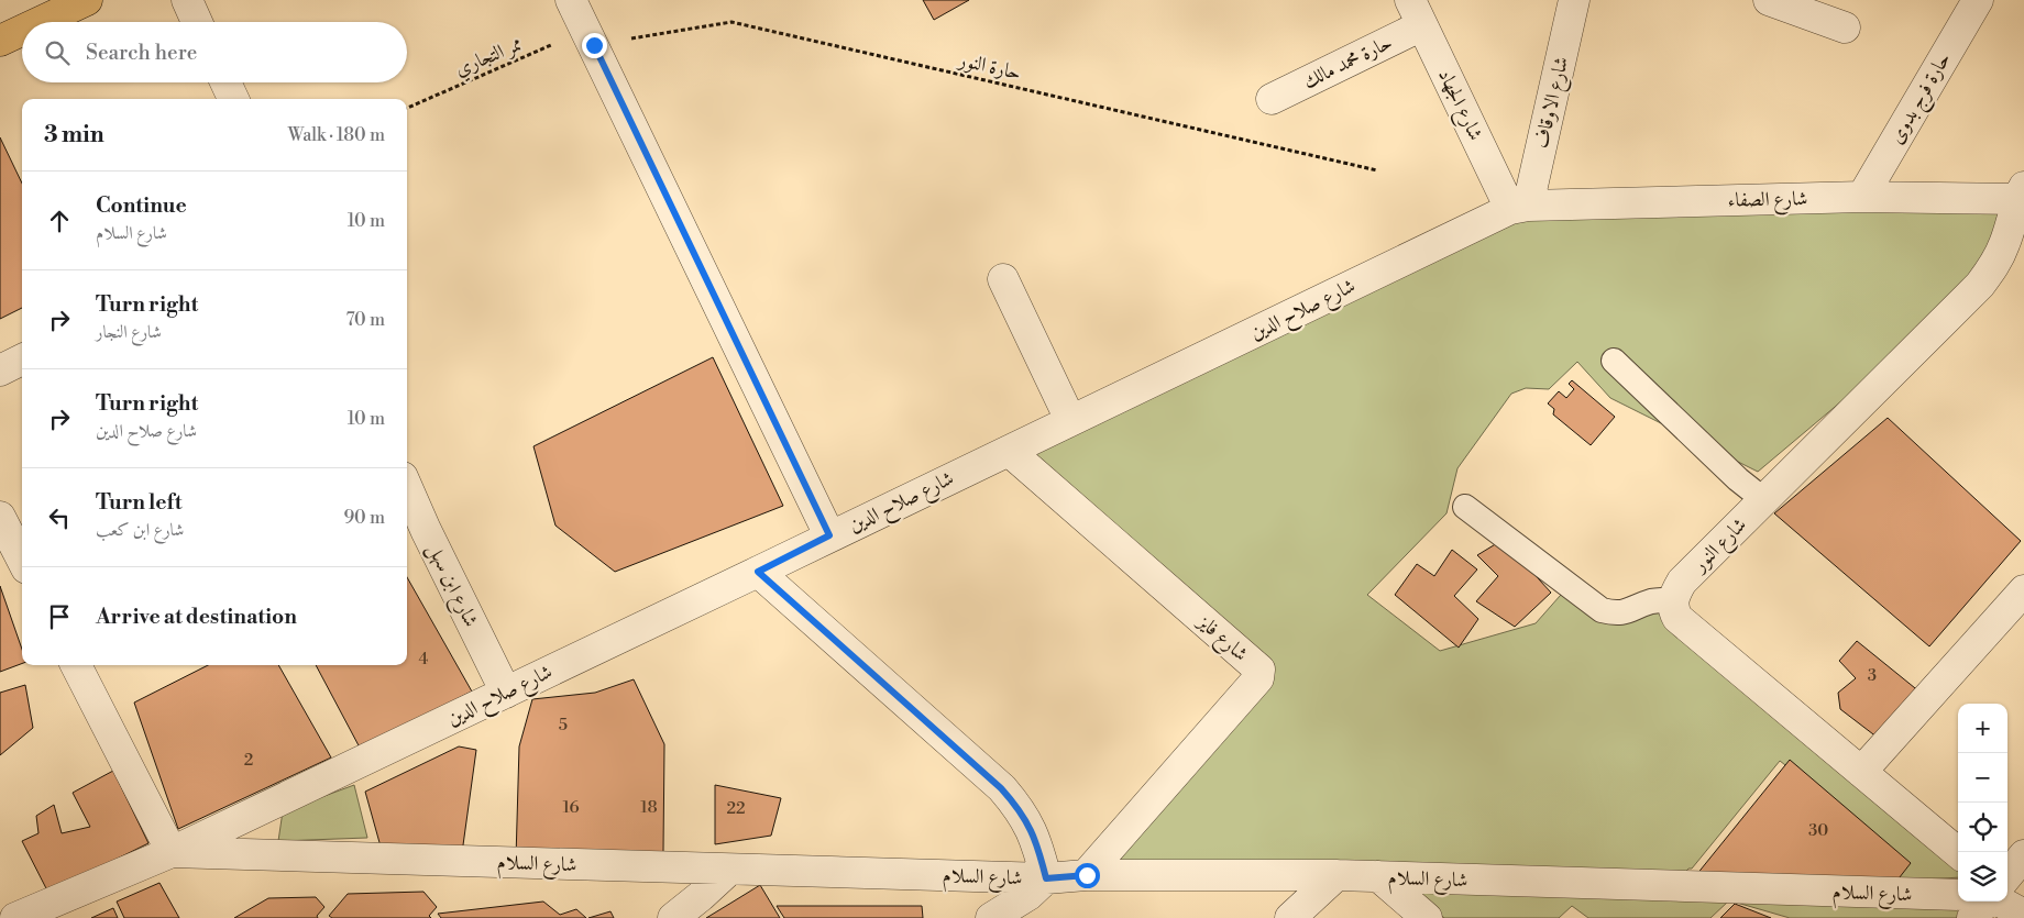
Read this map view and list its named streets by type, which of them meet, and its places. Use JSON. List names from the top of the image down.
{
  "streets": {
    "street": [
      "حارة محمد مالك",
      "حارة فرج بدوى",
      "شارع الاوقاف",
      "شارع الجهاد",
      "شارع الصفاء",
      "شارع صلاح الدين",
      "شارع النور",
      "شارع ابن سهل",
      "شارع فايز",
      "شارع السلام"
    ],
    "path": ["ممر التجاري", "حارة النور"]
  },
  "crossings": [
    ["ممر التجاري", "حارة النور"],
    ["حارة محمد مالك", "شارع الجهاد"],
    ["حارة فرج بدوى", "شارع الصفاء"],
    ["شارع الاوقاف", "شارع الجهاد"],
    ["شارع الاوقاف", "شارع الصفاء"],
    ["شارع الاوقاف", "شارع صلاح الدين"],
    ["شارع الجهاد", "شارع الصفاء"],
    ["شارع الجهاد", "شارع صلاح الدين"],
    ["شارع الصفاء", "شارع صلاح الدين"],
    ["شارع الصفاء", "شارع النور"],
    ["شارع صلاح الدين", "شارع ابن سهل"],
    ["شارع صلاح الدين", "شارع فايز"],
    ["شارع صلاح الدين", "شارع السلام"],
    ["شارع فايز", "شارع السلام"]
  ],
  "house_numbers": [
    "4",
    "3",
    "5",
    "2",
    "16",
    "18",
    "22",
    "30"
  ],
  "page": {
    "search": "Search here",
    "heading": ["3 min", "Walk · 180 m"],
    "list": [
      ["Continue", "شارع السلام", "10 m"],
      ["Turn right", "شارع النجار", "70 m"],
      ["Turn right", "شارع صلاح الدين", "10 m"],
      ["Turn left", "شارع ابن كعب", "90 m"],
      "Arrive at destination"
    ],
    "map_buttons": ["+", "−"]
  }
}
